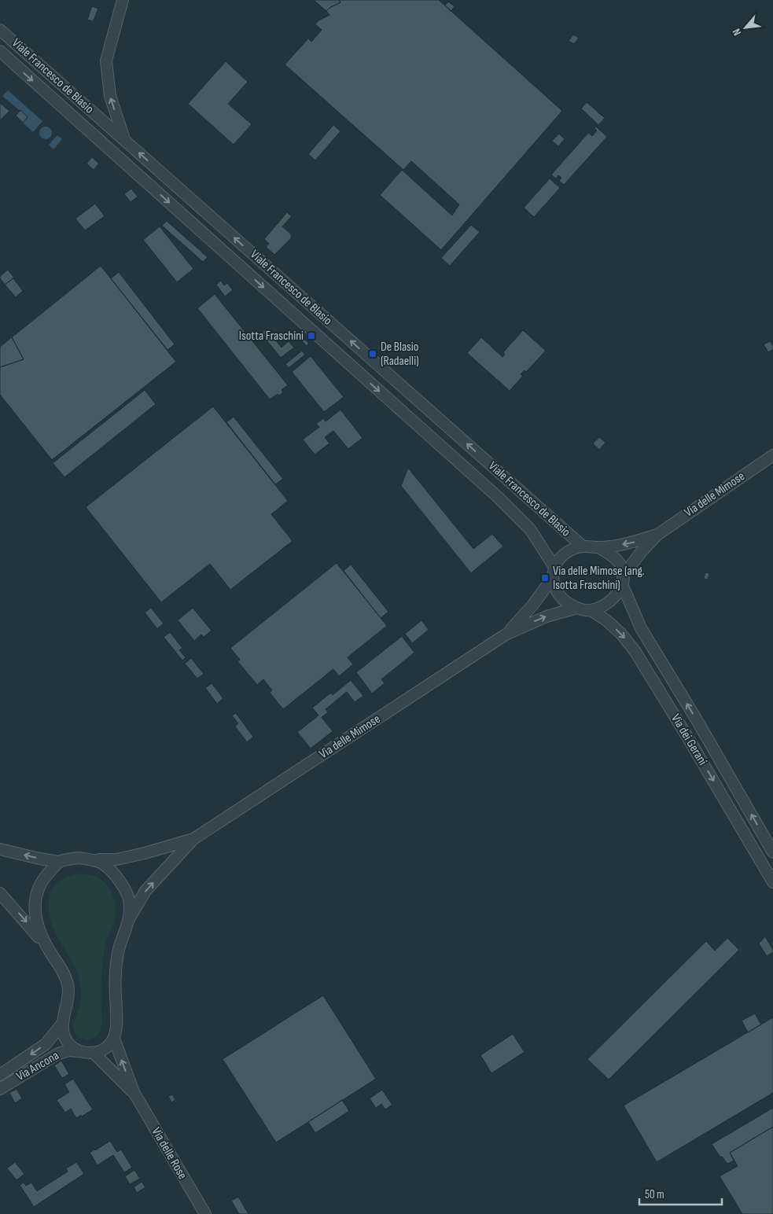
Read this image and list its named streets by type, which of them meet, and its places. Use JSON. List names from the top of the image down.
{
  "streets": {
    "street": [
      "Viale Francesco de Blasio",
      "Via delle Mimose",
      "Via dei Gerani",
      "Via Ancona",
      "Via delle Rose"
    ]
  },
  "crossings": [
    ["Viale Francesco de Blasio", "Via delle Mimose"],
    ["Viale Francesco de Blasio", "Via dei Gerani"],
    ["Via delle Mimose", "Via dei Gerani"],
    ["Via Ancona", "Via delle Rose"]
  ],
  "places": {
    "transit": ["Isotta Fraschini", "De Blasio (Radaelli)", "Via delle Mimose (ang. Isotta Fraschini)"]
  },
  "scale_bar": "50 m",
  "north": "bottom left"
}
